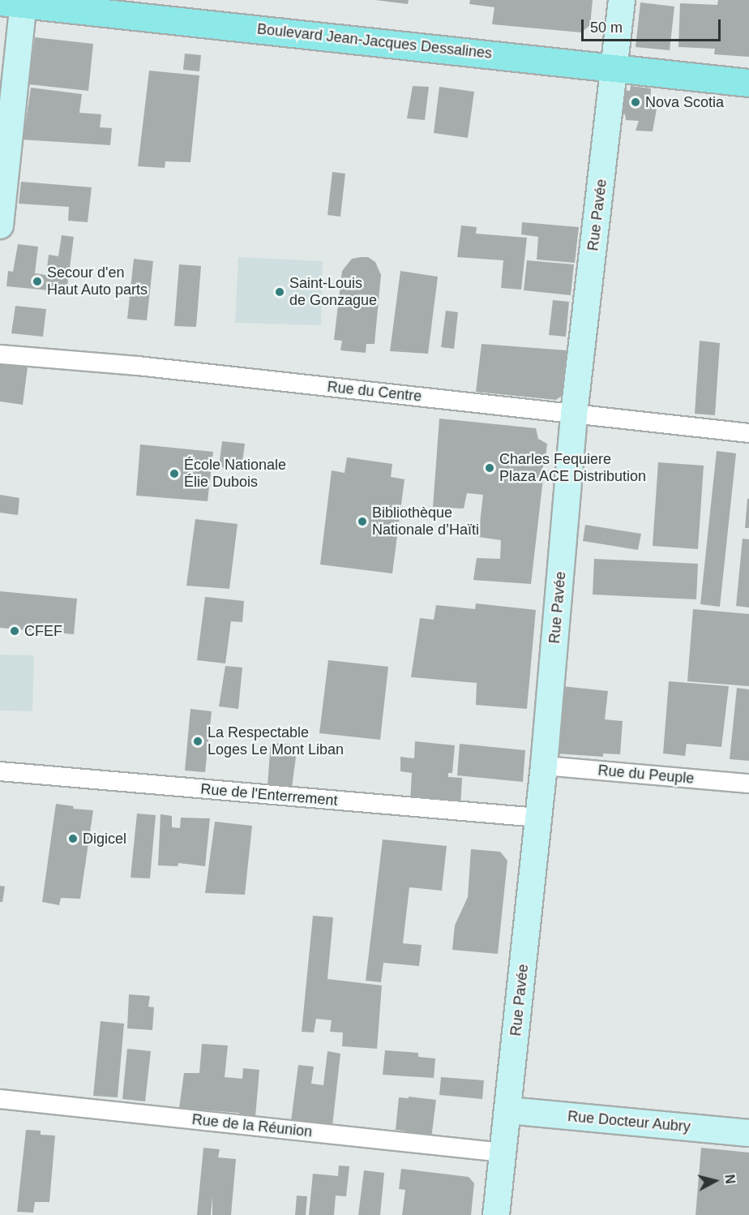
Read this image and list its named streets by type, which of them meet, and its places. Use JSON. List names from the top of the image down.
{
  "streets": {
    "main road": ["Boulevard Jean-Jacques Dessalines", "Rue Pavée", "Rue Docteur Aubry"],
    "street": [
      "Rue du Centre",
      "Rue du Peuple",
      "Rue de l'Enterrement",
      "Rue de la Réunion"
    ]
  },
  "crossings": [
    ["Boulevard Jean-Jacques Dessalines", "Rue Pavée"],
    ["Rue Pavée", "Rue du Centre"],
    ["Rue Pavée", "Rue du Peuple"],
    ["Rue Pavée", "Rue de l'Enterrement"],
    ["Rue Pavée", "Rue Docteur Aubry"],
    ["Rue Pavée", "Rue de la Réunion"]
  ],
  "places": [
    "Nova Scotia",
    "Secour d'en Haut Auto parts",
    "Saint-Louis de Gonzague",
    "Charles Fequiere Plaza ACE Distribution",
    "École Nationale Élie Dubois",
    "Bibliothèque Nationale d’Haïti",
    "CFEF",
    "La Respectable Loges Le Mont Liban",
    "Digicel"
  ],
  "scale_bar": "50 m",
  "north": "right"
}
